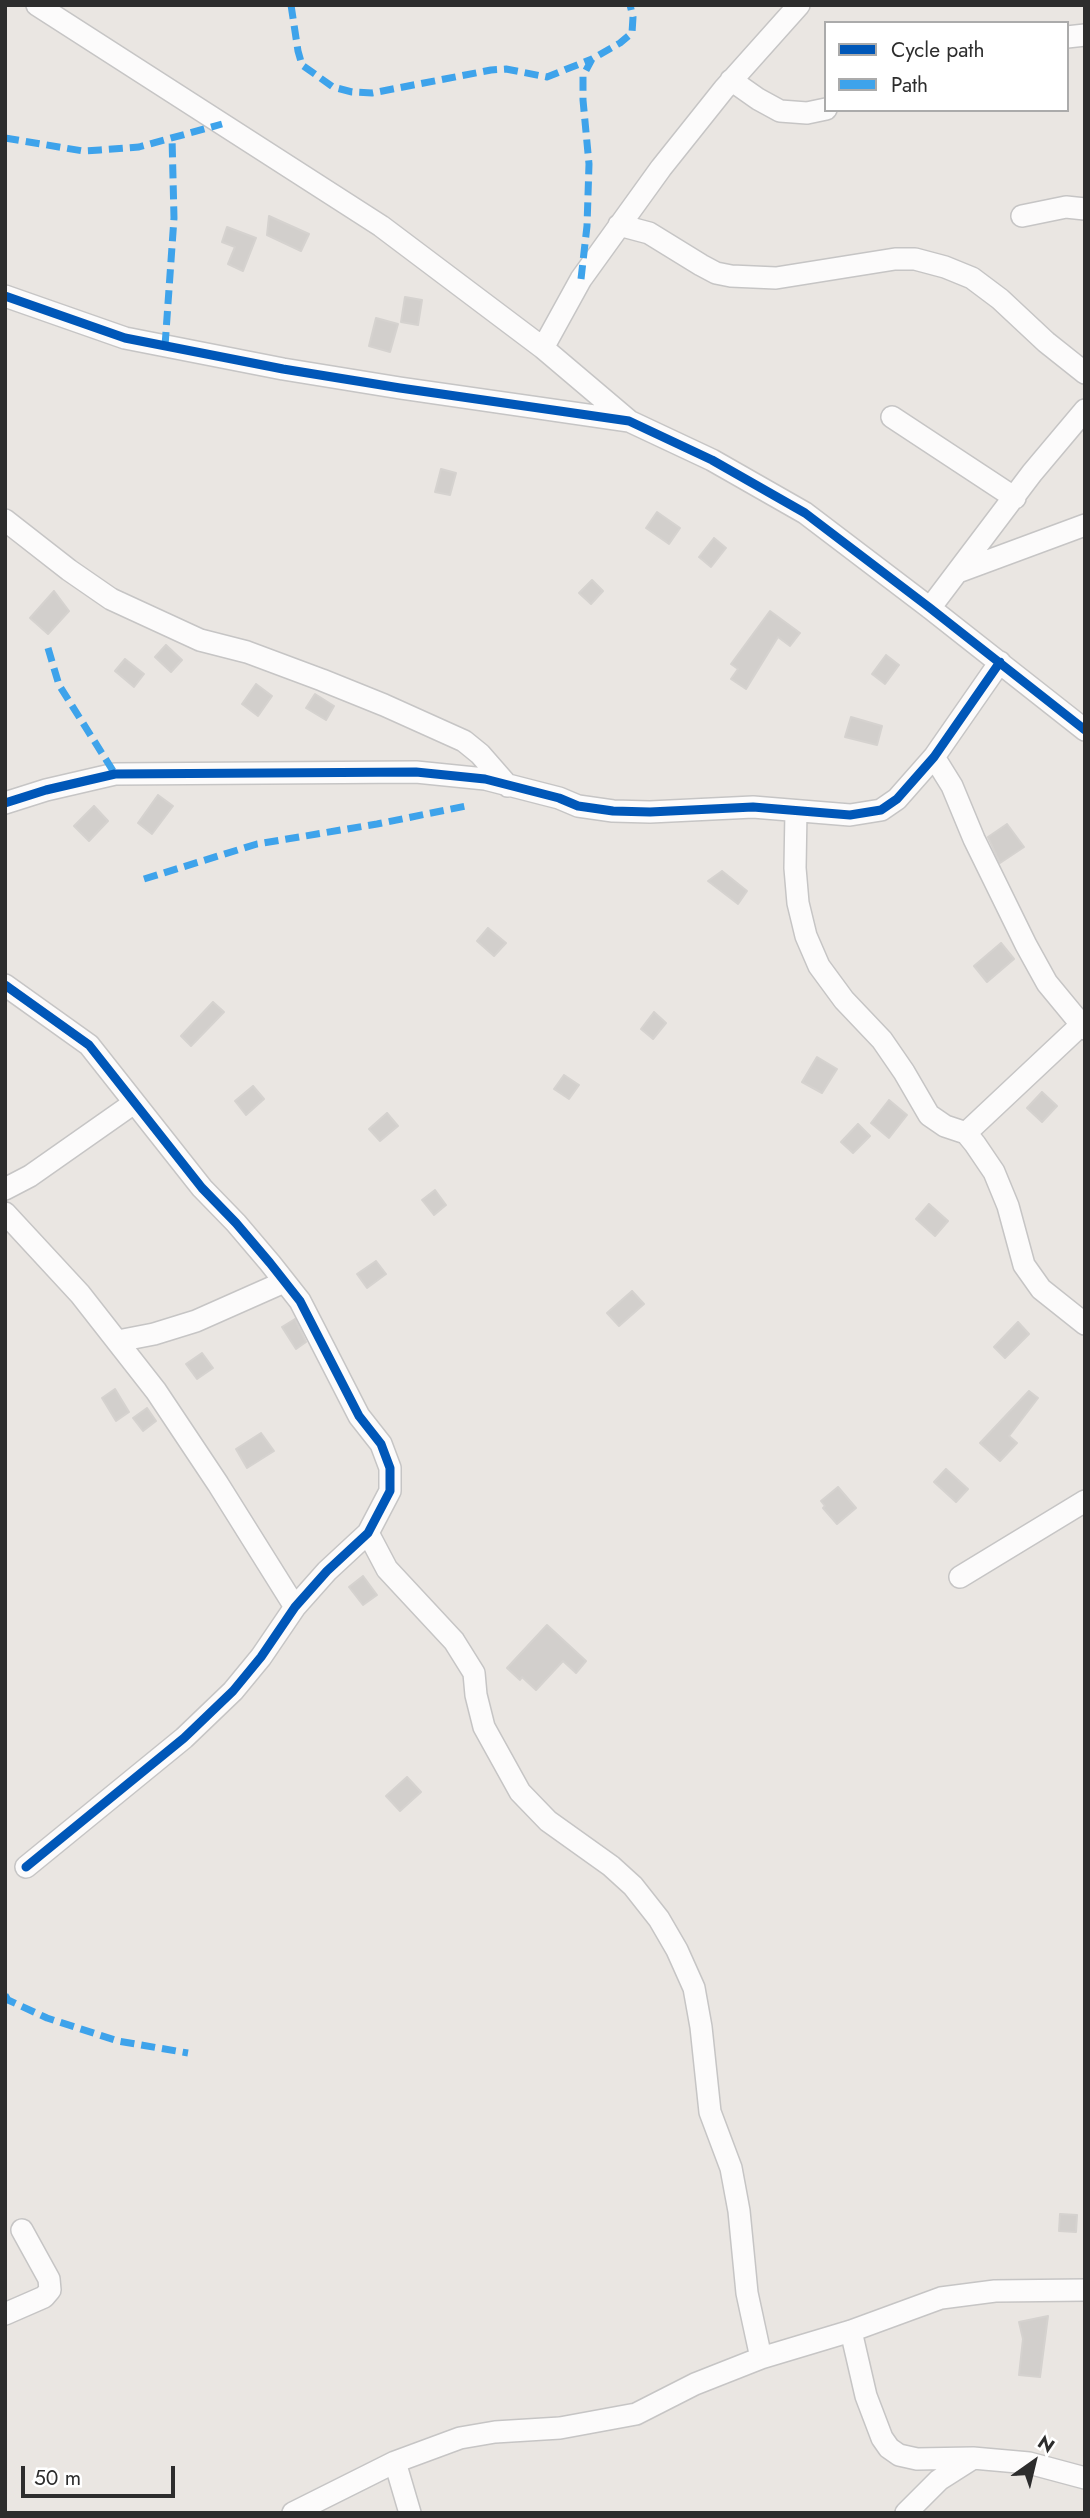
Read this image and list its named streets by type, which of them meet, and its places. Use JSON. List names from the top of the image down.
{
  "legend": ["Cycle path", "Path"],
  "scale_bar": "50 m",
  "north": "top right"
}
